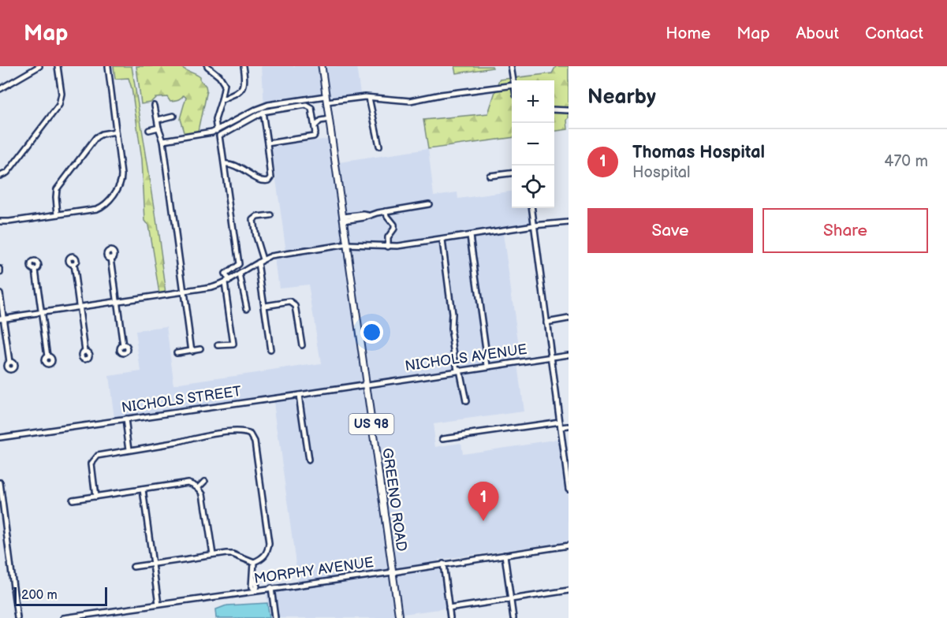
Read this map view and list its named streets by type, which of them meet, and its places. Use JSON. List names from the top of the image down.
{
  "streets": {
    "main road": ["US 98", "GREENO ROAD"],
    "street": ["NICHOLS AVENUE", "NICHOLS STREET", "MORPHY AVENUE"]
  },
  "crossings": [
    ["NICHOLS AVENUE", "NICHOLS STREET"],
    ["NICHOLS AVENUE", "GREENO ROAD"],
    ["NICHOLS STREET", "GREENO ROAD"],
    ["US 98", "GREENO ROAD"],
    ["GREENO ROAD", "MORPHY AVENUE"]
  ],
  "scale_bar": "200 m",
  "page": {
    "header": "Map",
    "nav": [
      "Home",
      "Map",
      "About",
      "Contact"
    ],
    "heading": "Nearby",
    "map_buttons": ["+", "−"],
    "list": [
      {
        "mark": "1",
        "name": "Thomas Hospital",
        "note": "Hospital",
        "value": "470 m"
      }
    ],
    "buttons": ["Save", "Share"],
    "pins": "1",
    "scale": "200 m"
  }
}
